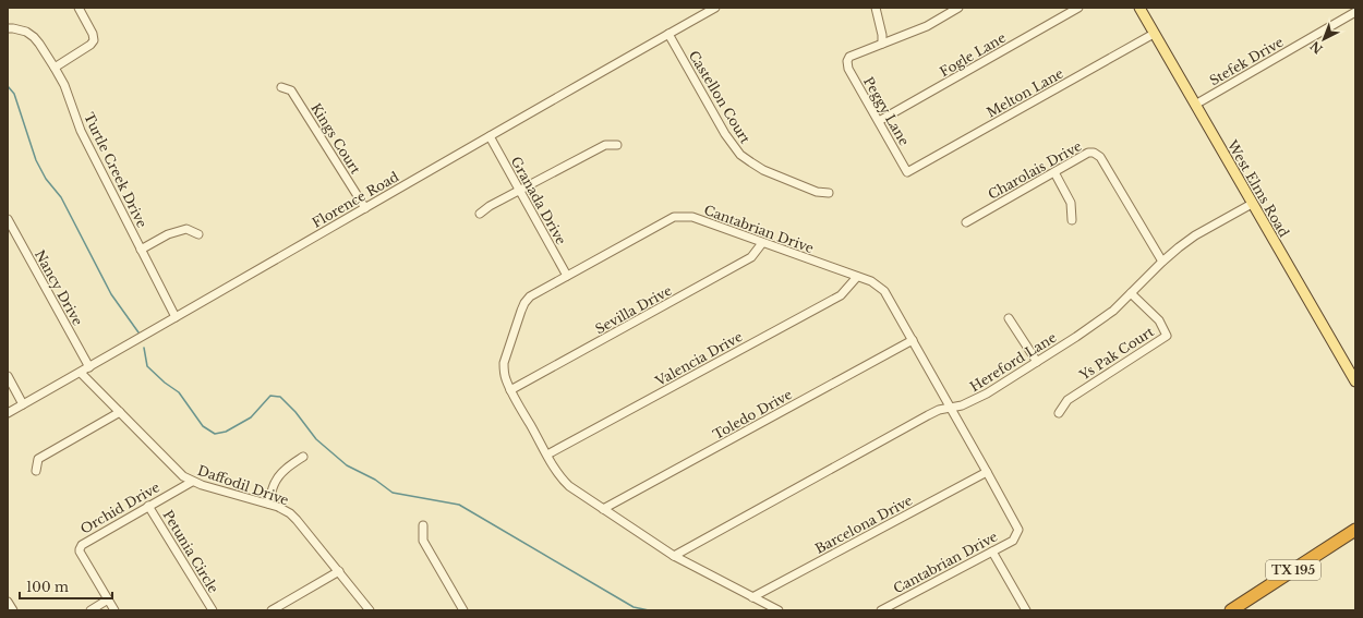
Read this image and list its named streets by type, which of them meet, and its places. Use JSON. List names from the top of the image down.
{
  "streets": {
    "highway": ["TX 195"],
    "main road": ["West Elms Road"],
    "street": [
      "Fogle Lane",
      "Stefek Drive",
      "Melton Lane",
      "Castellon Court",
      "Peggy Lane",
      "Kings Court",
      "Turtle Creek Drive",
      "Charolais Drive",
      "Florence Road",
      "Granada Drive",
      "Cantabrian Drive",
      "Nancy Drive",
      "Sevilla Drive",
      "Ys Pak Court",
      "Valencia Drive",
      "Hereford Lane",
      "Toledo Drive",
      "Daffodil Drive",
      "Orchid Drive",
      "Barcelona Drive",
      "Petunia Circle"
    ]
  },
  "crossings": [
    ["Fogle Lane", "Peggy Lane"],
    ["Stefek Drive", "West Elms Road"],
    ["Melton Lane", "Peggy Lane"],
    ["Melton Lane", "West Elms Road"],
    ["Castellon Court", "Florence Road"],
    ["Kings Court", "Florence Road"],
    ["Turtle Creek Drive", "Florence Road"],
    ["Charolais Drive", "Hereford Lane"],
    ["West Elms Road", "Hereford Lane"],
    ["Florence Road", "Granada Drive"],
    ["Florence Road", "Nancy Drive"],
    ["Florence Road", "Daffodil Drive"],
    ["Granada Drive", "Cantabrian Drive"],
    ["Cantabrian Drive", "Sevilla Drive"],
    ["Cantabrian Drive", "Valencia Drive"],
    ["Cantabrian Drive", "Hereford Lane"],
    ["Cantabrian Drive", "Toledo Drive"],
    ["Cantabrian Drive", "Barcelona Drive"],
    ["Ys Pak Court", "Hereford Lane"],
    ["Daffodil Drive", "Orchid Drive"],
    ["Orchid Drive", "Petunia Circle"]
  ],
  "scale_bar": "100 m",
  "north": "bottom left"
}
